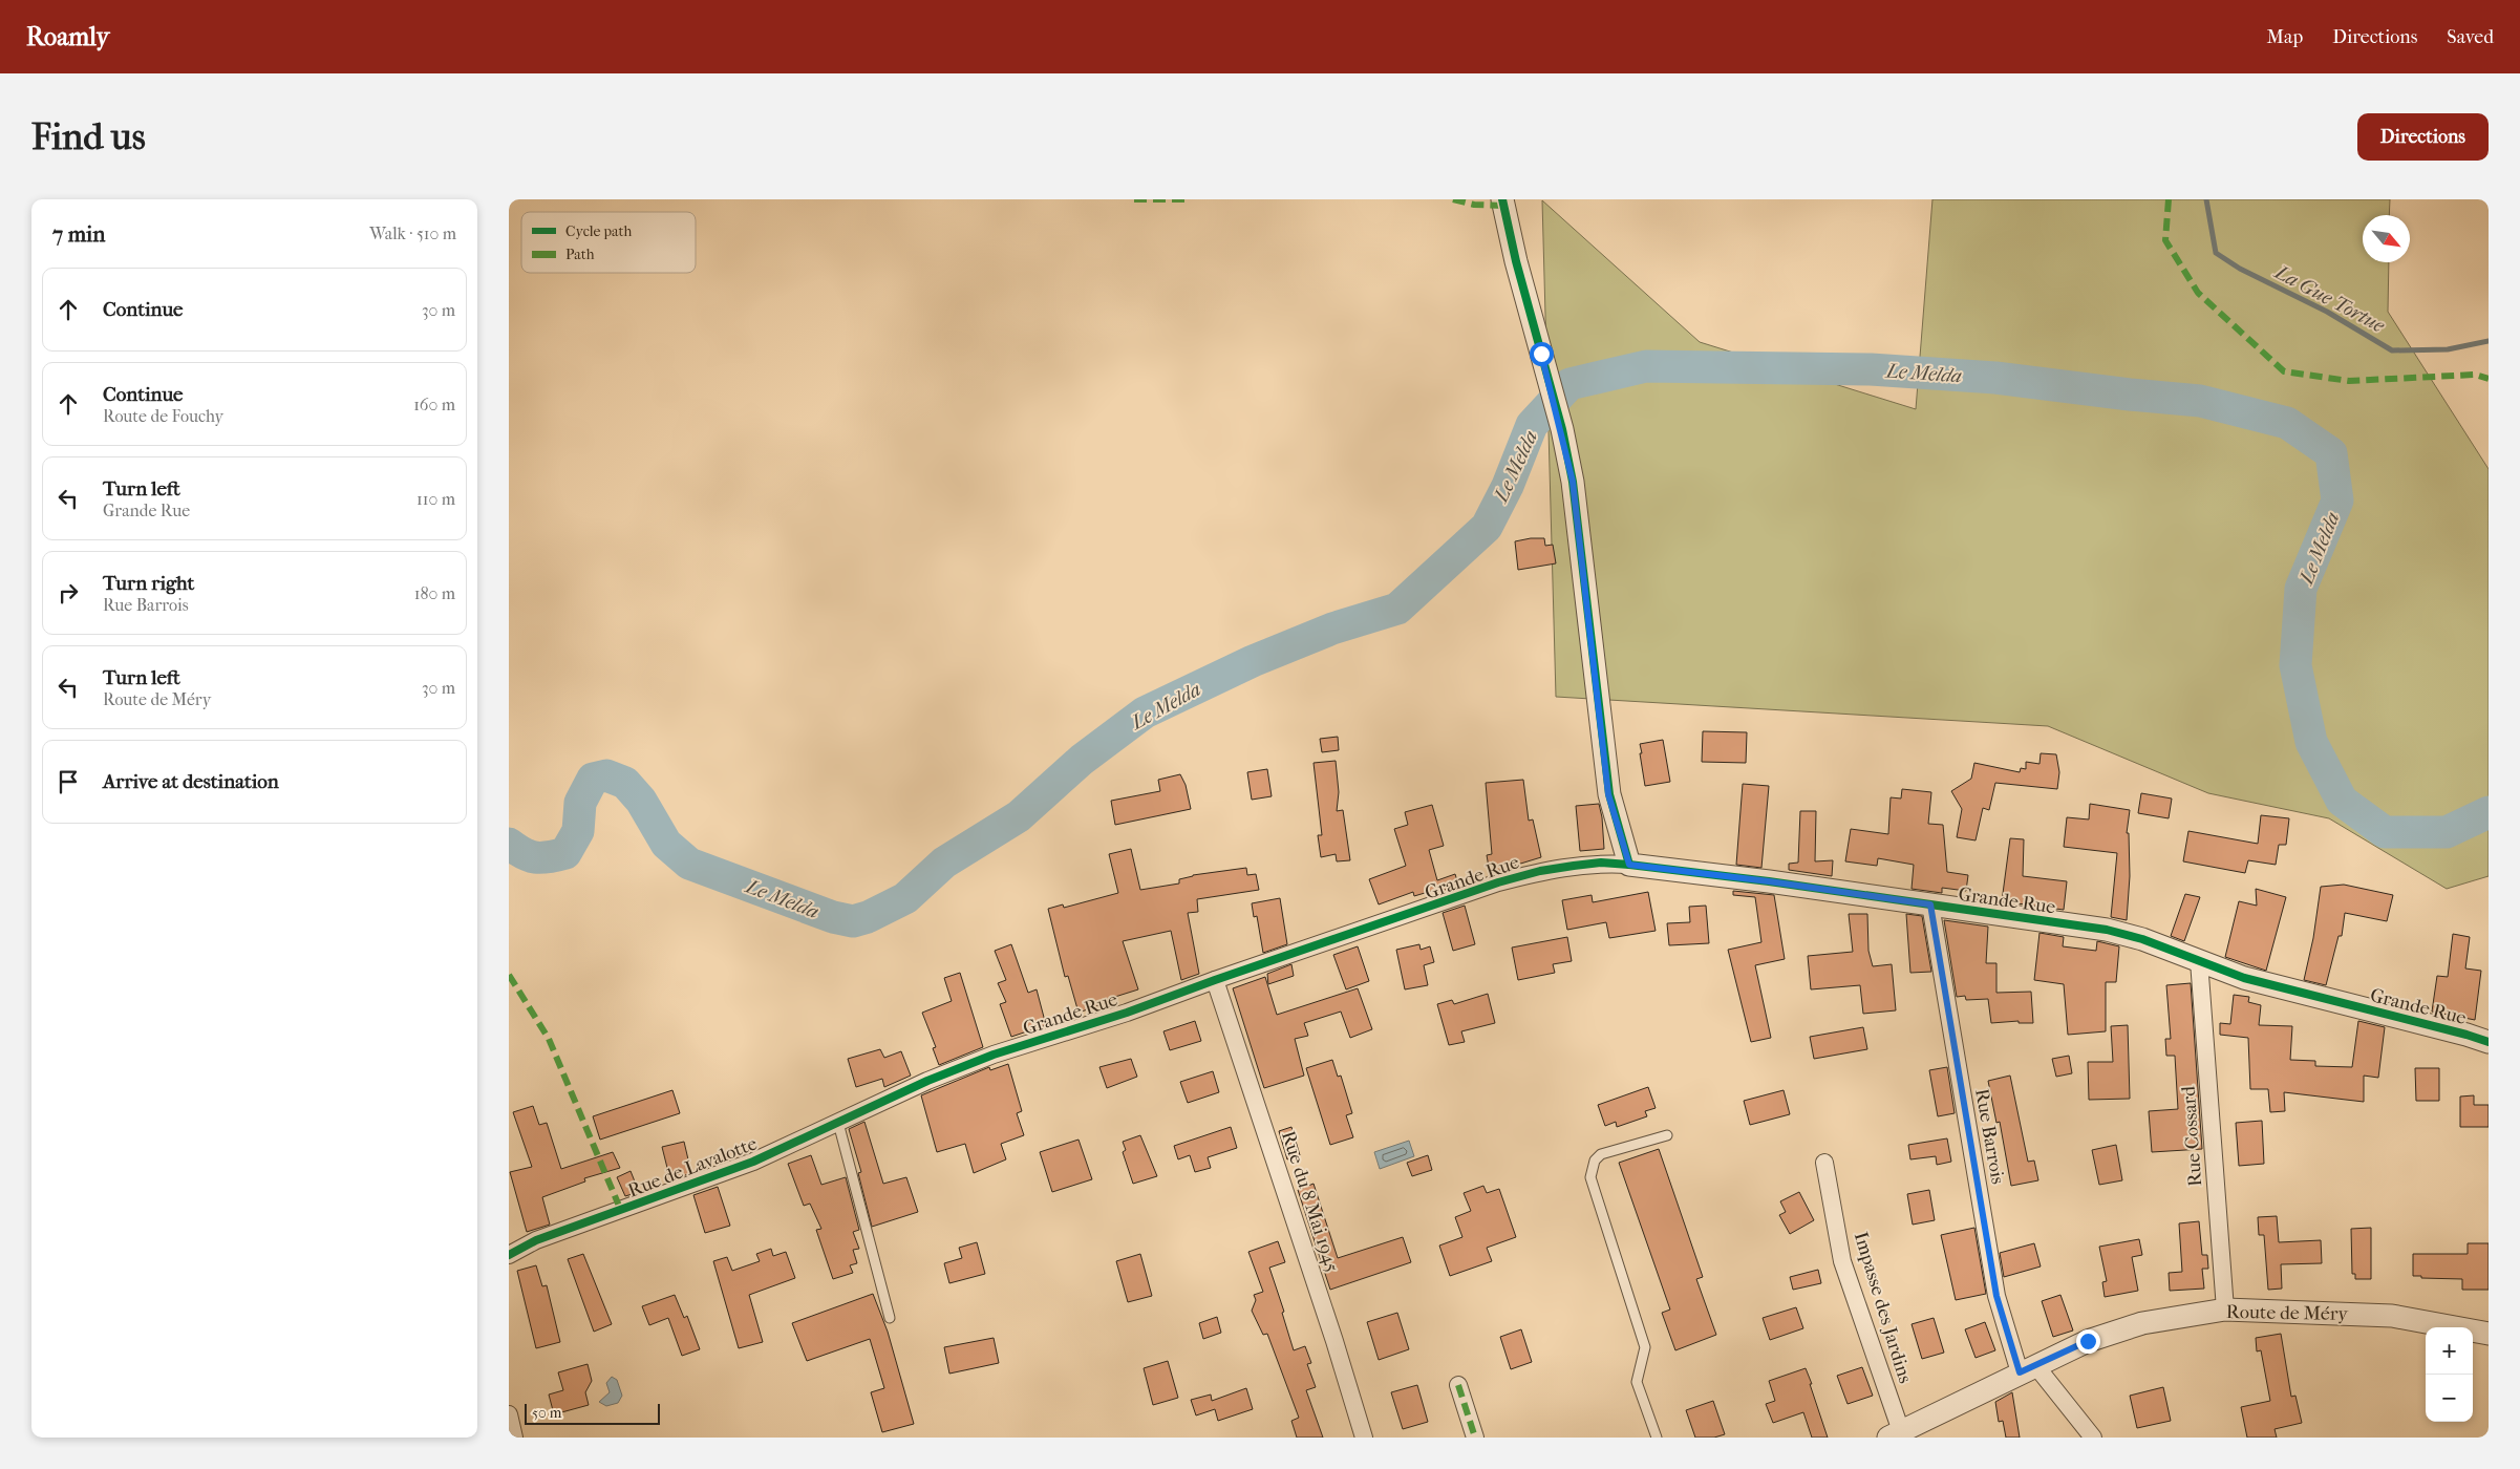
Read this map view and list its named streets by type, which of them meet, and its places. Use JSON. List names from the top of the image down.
{
  "streets": {
    "street": [
      "Grande Rue",
      "Rue Barrois",
      "Rue Cossard",
      "Rue de Lavalotte",
      "Rue du 8 Mai 1945",
      "Impasse des Jardins",
      "Route de Méry"
    ]
  },
  "crossings": [
    ["Grande Rue", "Rue Barrois"],
    ["Grande Rue", "Rue Cossard"],
    ["Grande Rue", "Rue de Lavalotte"],
    ["Grande Rue", "Rue du 8 Mai 1945"],
    ["Rue Barrois", "Route de Méry"],
    ["Rue Cossard", "Route de Méry"],
    ["Impasse des Jardins", "Route de Méry"]
  ],
  "water": ["La Gue Tortue", "Le Melda"],
  "legend": ["Cycle path", "Path"],
  "scale_bar": "50 m",
  "north": "bottom right",
  "page": {
    "header": "Roamly",
    "nav": ["Map", "Directions", "Saved"],
    "buttons": "Directions",
    "title": "Find us",
    "heading": ["7 min", "Walk · 510 m"],
    "list": [
      ["Continue", "30 m"],
      ["Continue", "Route de Fouchy", "160 m"],
      ["Turn left", "Grande Rue", "110 m"],
      ["Turn right", "Rue Barrois", "180 m"],
      ["Turn left", "Route de Méry", "30 m"],
      "Arrive at destination"
    ],
    "map_buttons": ["+", "−"],
    "scale": "50 m"
  }
}
